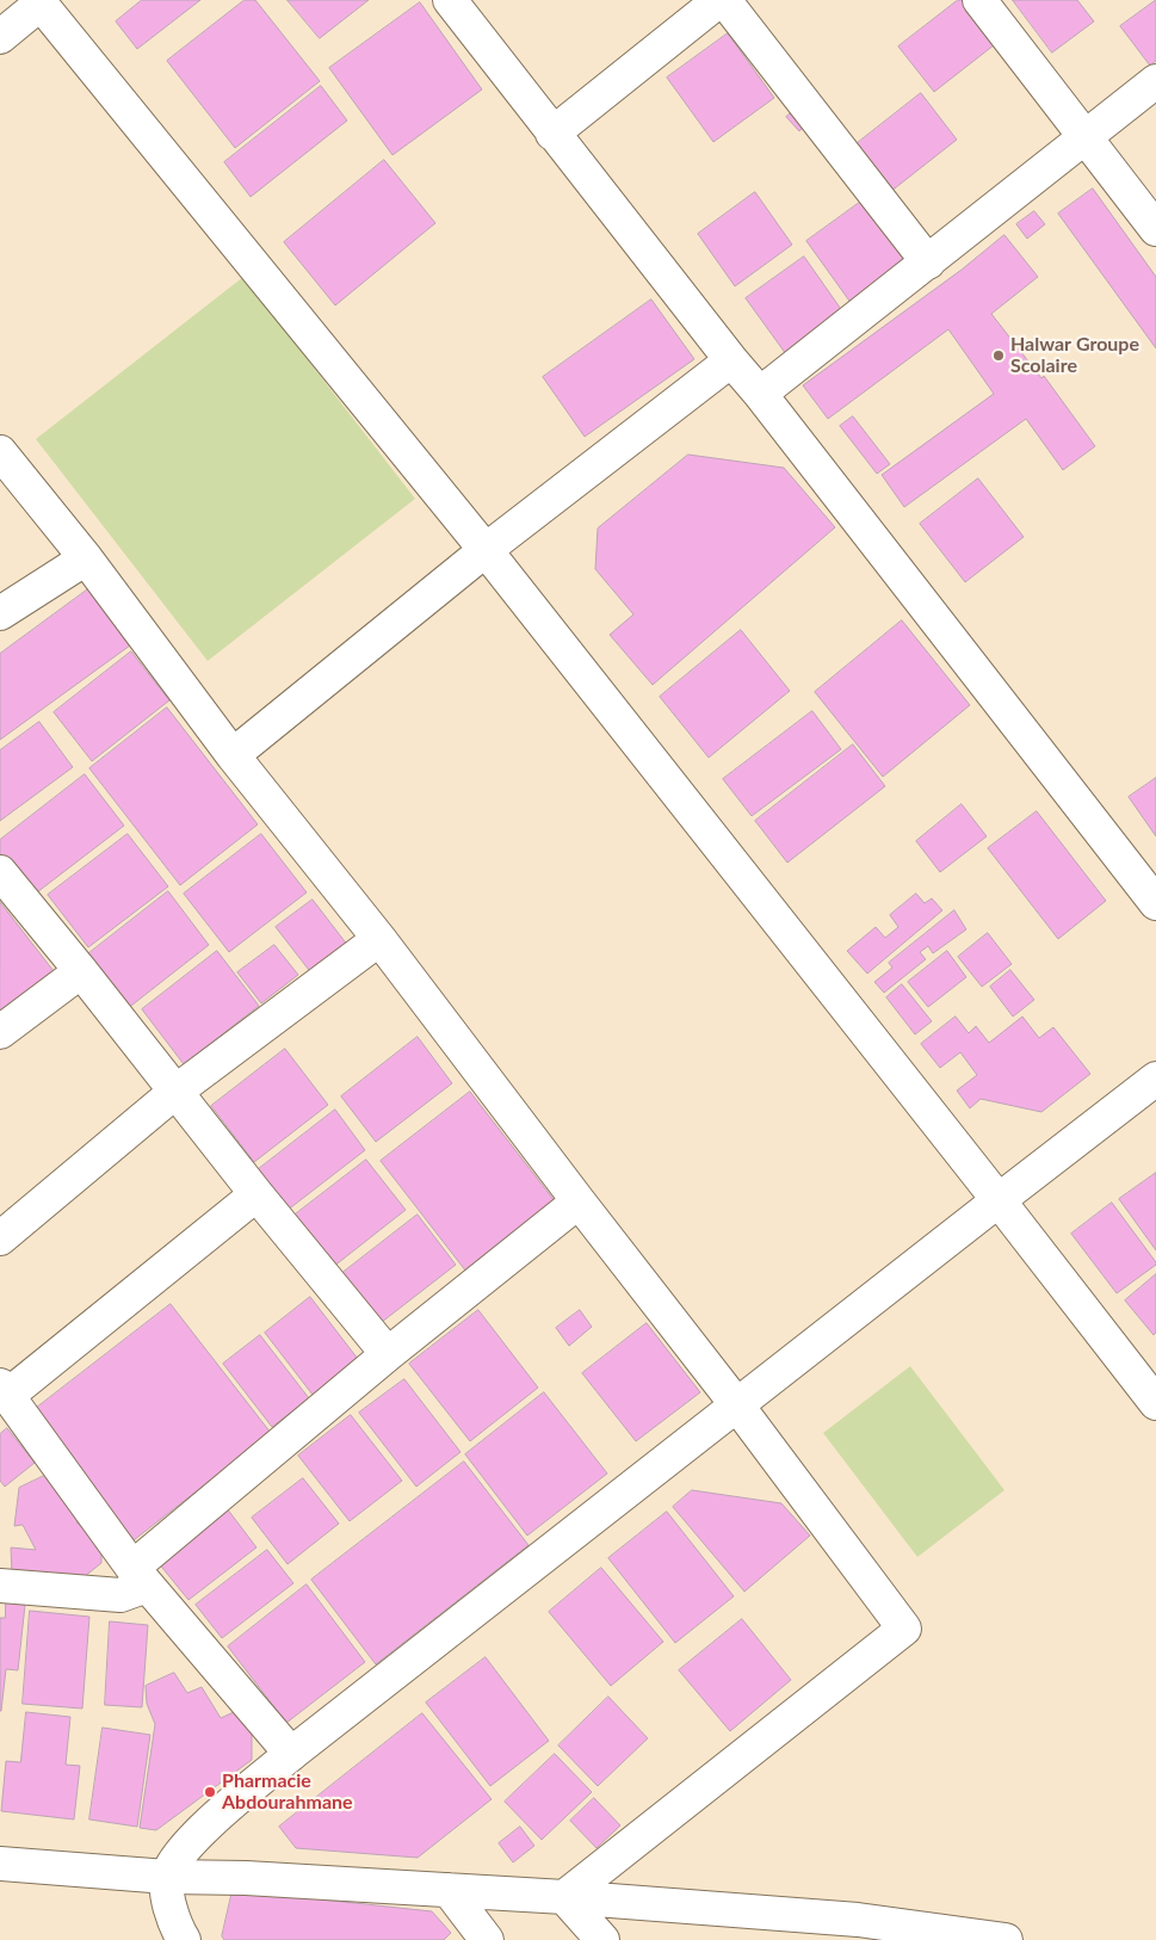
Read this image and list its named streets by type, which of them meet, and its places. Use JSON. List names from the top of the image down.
{
  "places": ["Halwar Groupe Scolaire", "Pharmacie Abdourahmane"]
}
